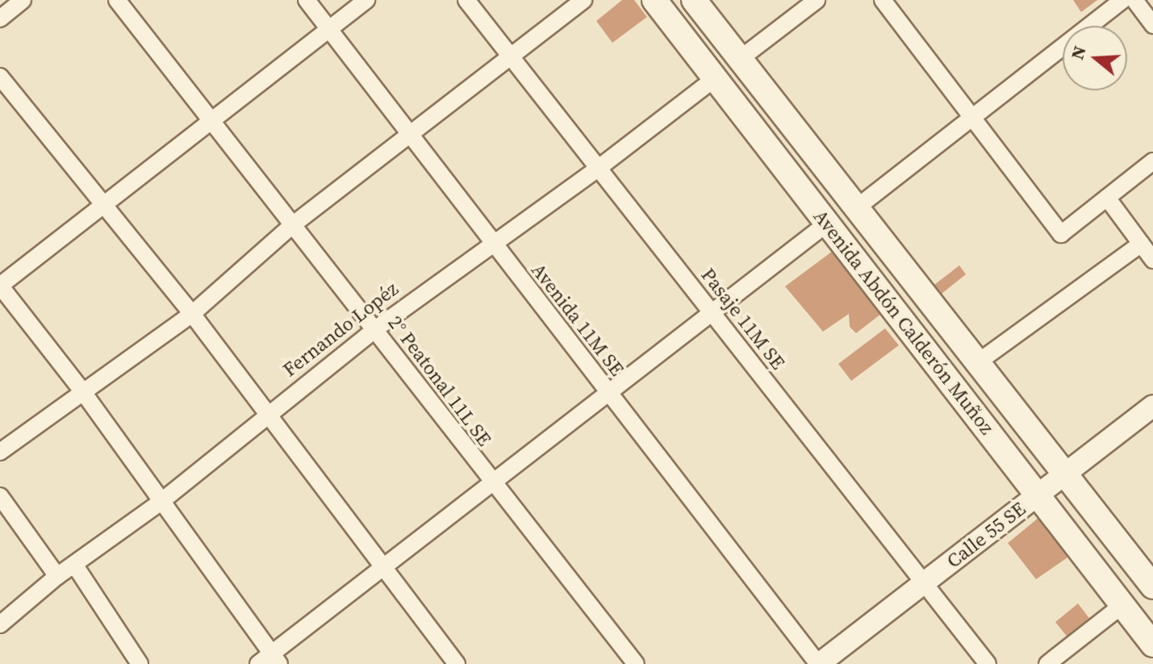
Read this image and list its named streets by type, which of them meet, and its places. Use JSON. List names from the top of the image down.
{
  "streets": {
    "main road": ["Avenida Abdón Calderón Muñoz"],
    "street": [
      "Pasaje 11M SE",
      "Avenida 11M SE",
      "Fernando Lopéz",
      "2° Peatonal 11L SE",
      "Calle 55 SE"
    ]
  },
  "crossings": [
    ["Pasaje 11M SE", "Fernando Lopéz"],
    ["Pasaje 11M SE", "Calle 55 SE"],
    ["Avenida 11M SE", "Fernando Lopéz"],
    ["Avenida 11M SE", "Calle 55 SE"],
    ["Avenida Abdón Calderón Muñoz", "Fernando Lopéz"],
    ["Avenida Abdón Calderón Muñoz", "Calle 55 SE"],
    ["Fernando Lopéz", "2° Peatonal 11L SE"]
  ],
  "north": "left"
}
